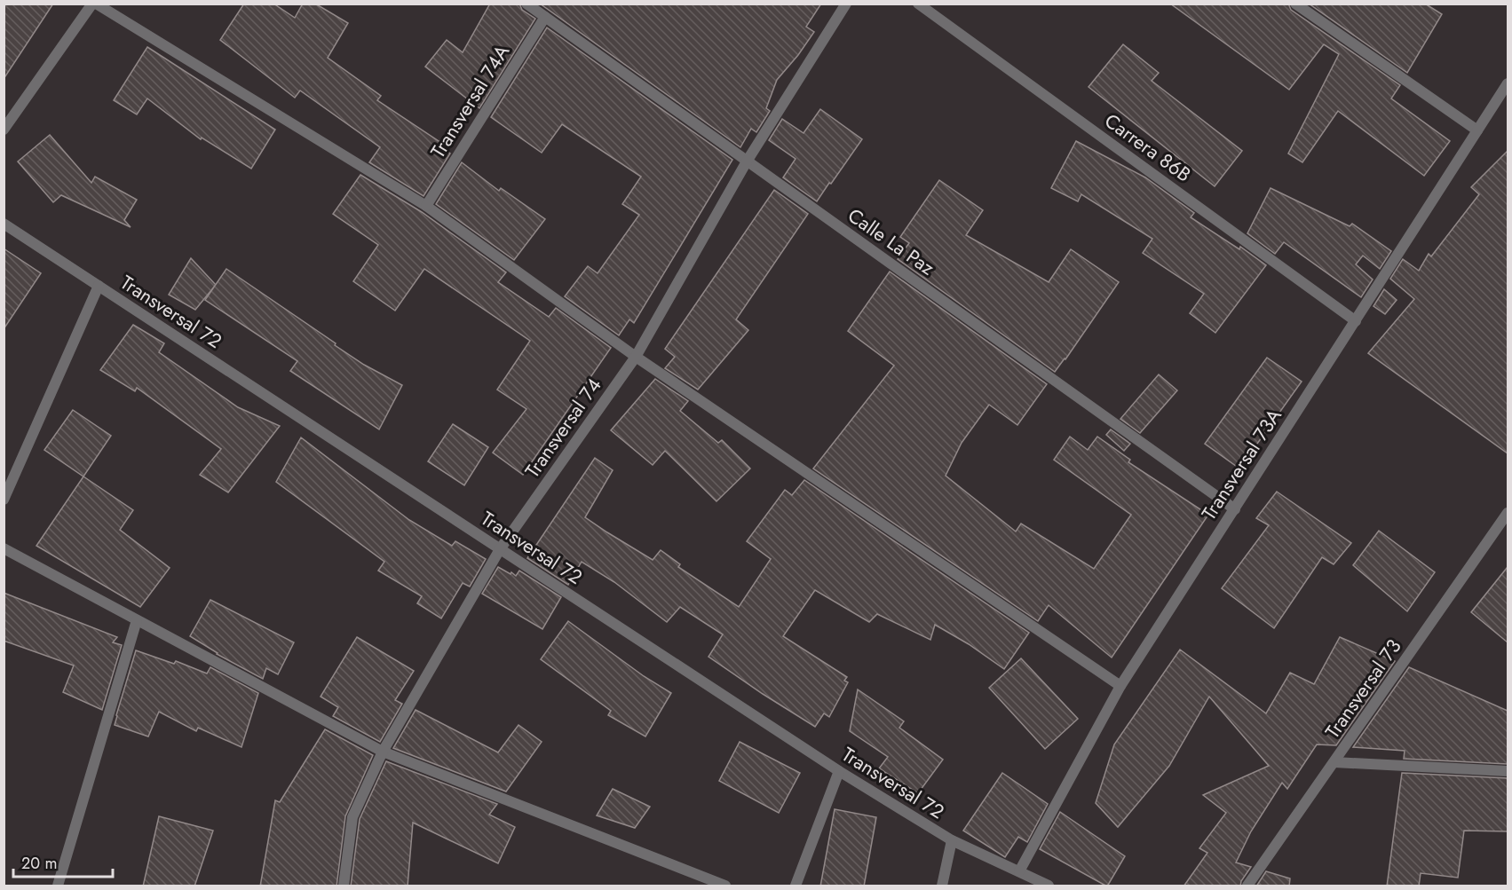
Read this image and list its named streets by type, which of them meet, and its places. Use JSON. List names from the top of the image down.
{
  "streets": {
    "street": [
      "Transversal 74A",
      "Carrera 86B",
      "Calle La Paz",
      "Transversal 72",
      "Transversal 74",
      "Transversal 73A",
      "Transversal 73"
    ]
  },
  "crossings": [
    ["Transversal 74A", "Calle La Paz"],
    ["Carrera 86B", "Transversal 73A"],
    ["Calle La Paz", "Transversal 74"],
    ["Calle La Paz", "Transversal 73A"],
    ["Transversal 72", "Transversal 74"],
    ["Transversal 72", "Transversal 73A"]
  ],
  "scale_bar": "20 m"
}
